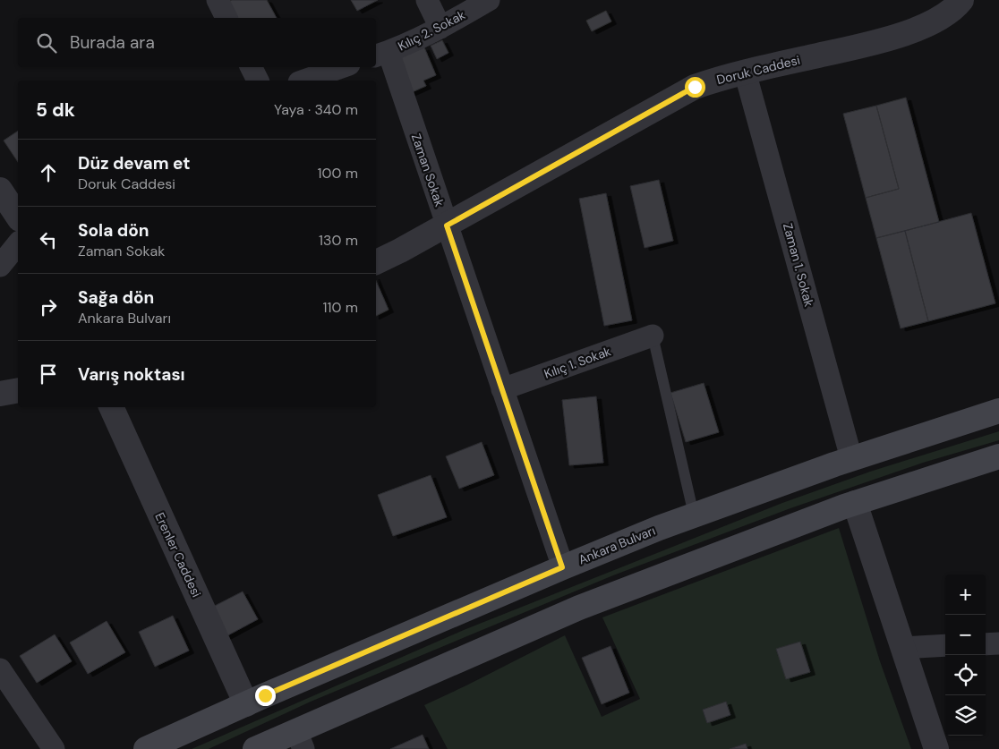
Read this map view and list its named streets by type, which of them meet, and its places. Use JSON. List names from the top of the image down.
{
  "streets": {
    "main road": ["Ankara Bulvarı"],
    "street": [
      "Kılıç 2. Sokak",
      "Doruk Caddesi",
      "Zaman Sokak",
      "Zaman 1. Sokak",
      "Kılıç 1. Sokak",
      "Erenler Caddesi"
    ]
  },
  "crossings": [
    ["Kılıç 2. Sokak", "Zaman Sokak"],
    ["Doruk Caddesi", "Zaman Sokak"],
    ["Doruk Caddesi", "Zaman 1. Sokak"],
    ["Zaman Sokak", "Kılıç 1. Sokak"],
    ["Zaman Sokak", "Ankara Bulvarı"],
    ["Zaman 1. Sokak", "Ankara Bulvarı"],
    ["Ankara Bulvarı", "Erenler Caddesi"]
  ],
  "page": {
    "search": "Burada ara",
    "heading": ["5 dk", "Yaya · 340 m"],
    "list": [
      ["Düz devam et", "Doruk Caddesi", "100 m"],
      ["Sola dön", "Zaman Sokak", "130 m"],
      ["Sağa dön", "Ankara Bulvarı", "110 m"],
      "Varış noktası"
    ],
    "map_buttons": ["+", "−"]
  }
}
